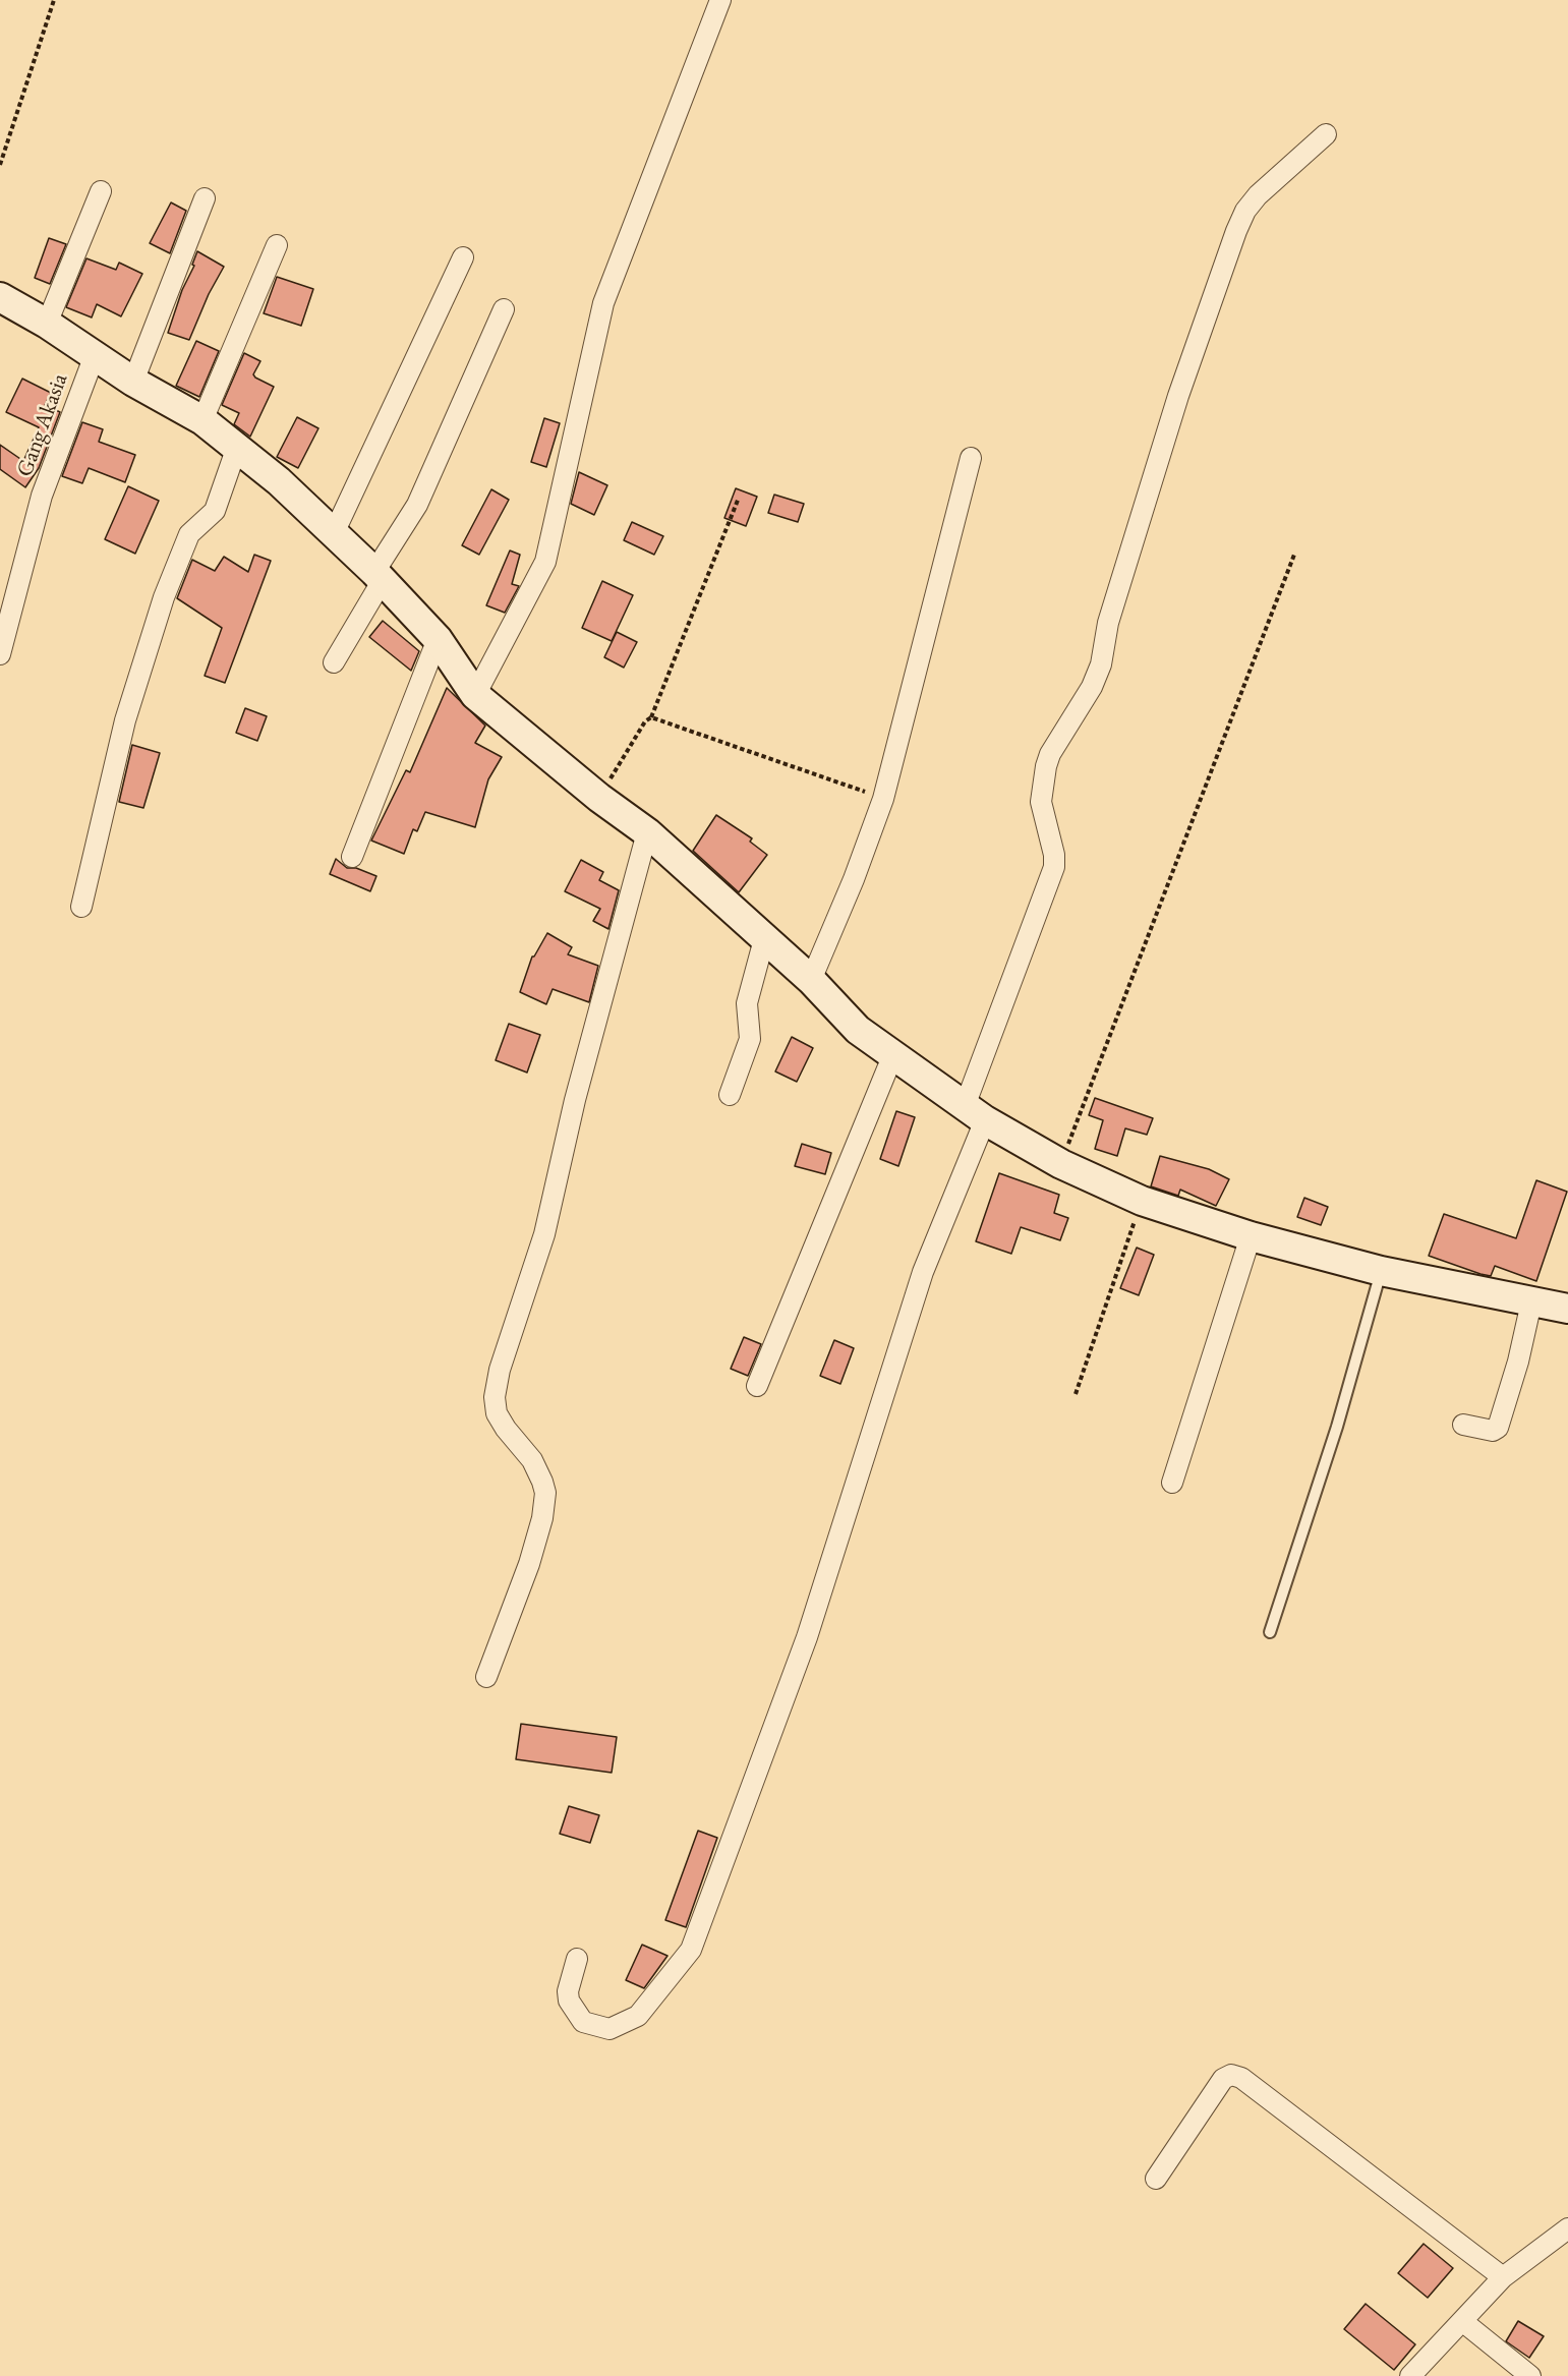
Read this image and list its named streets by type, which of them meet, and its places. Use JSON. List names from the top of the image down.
{
  "streets": {
    "street": ["Gang Akasia"]
  }
}
